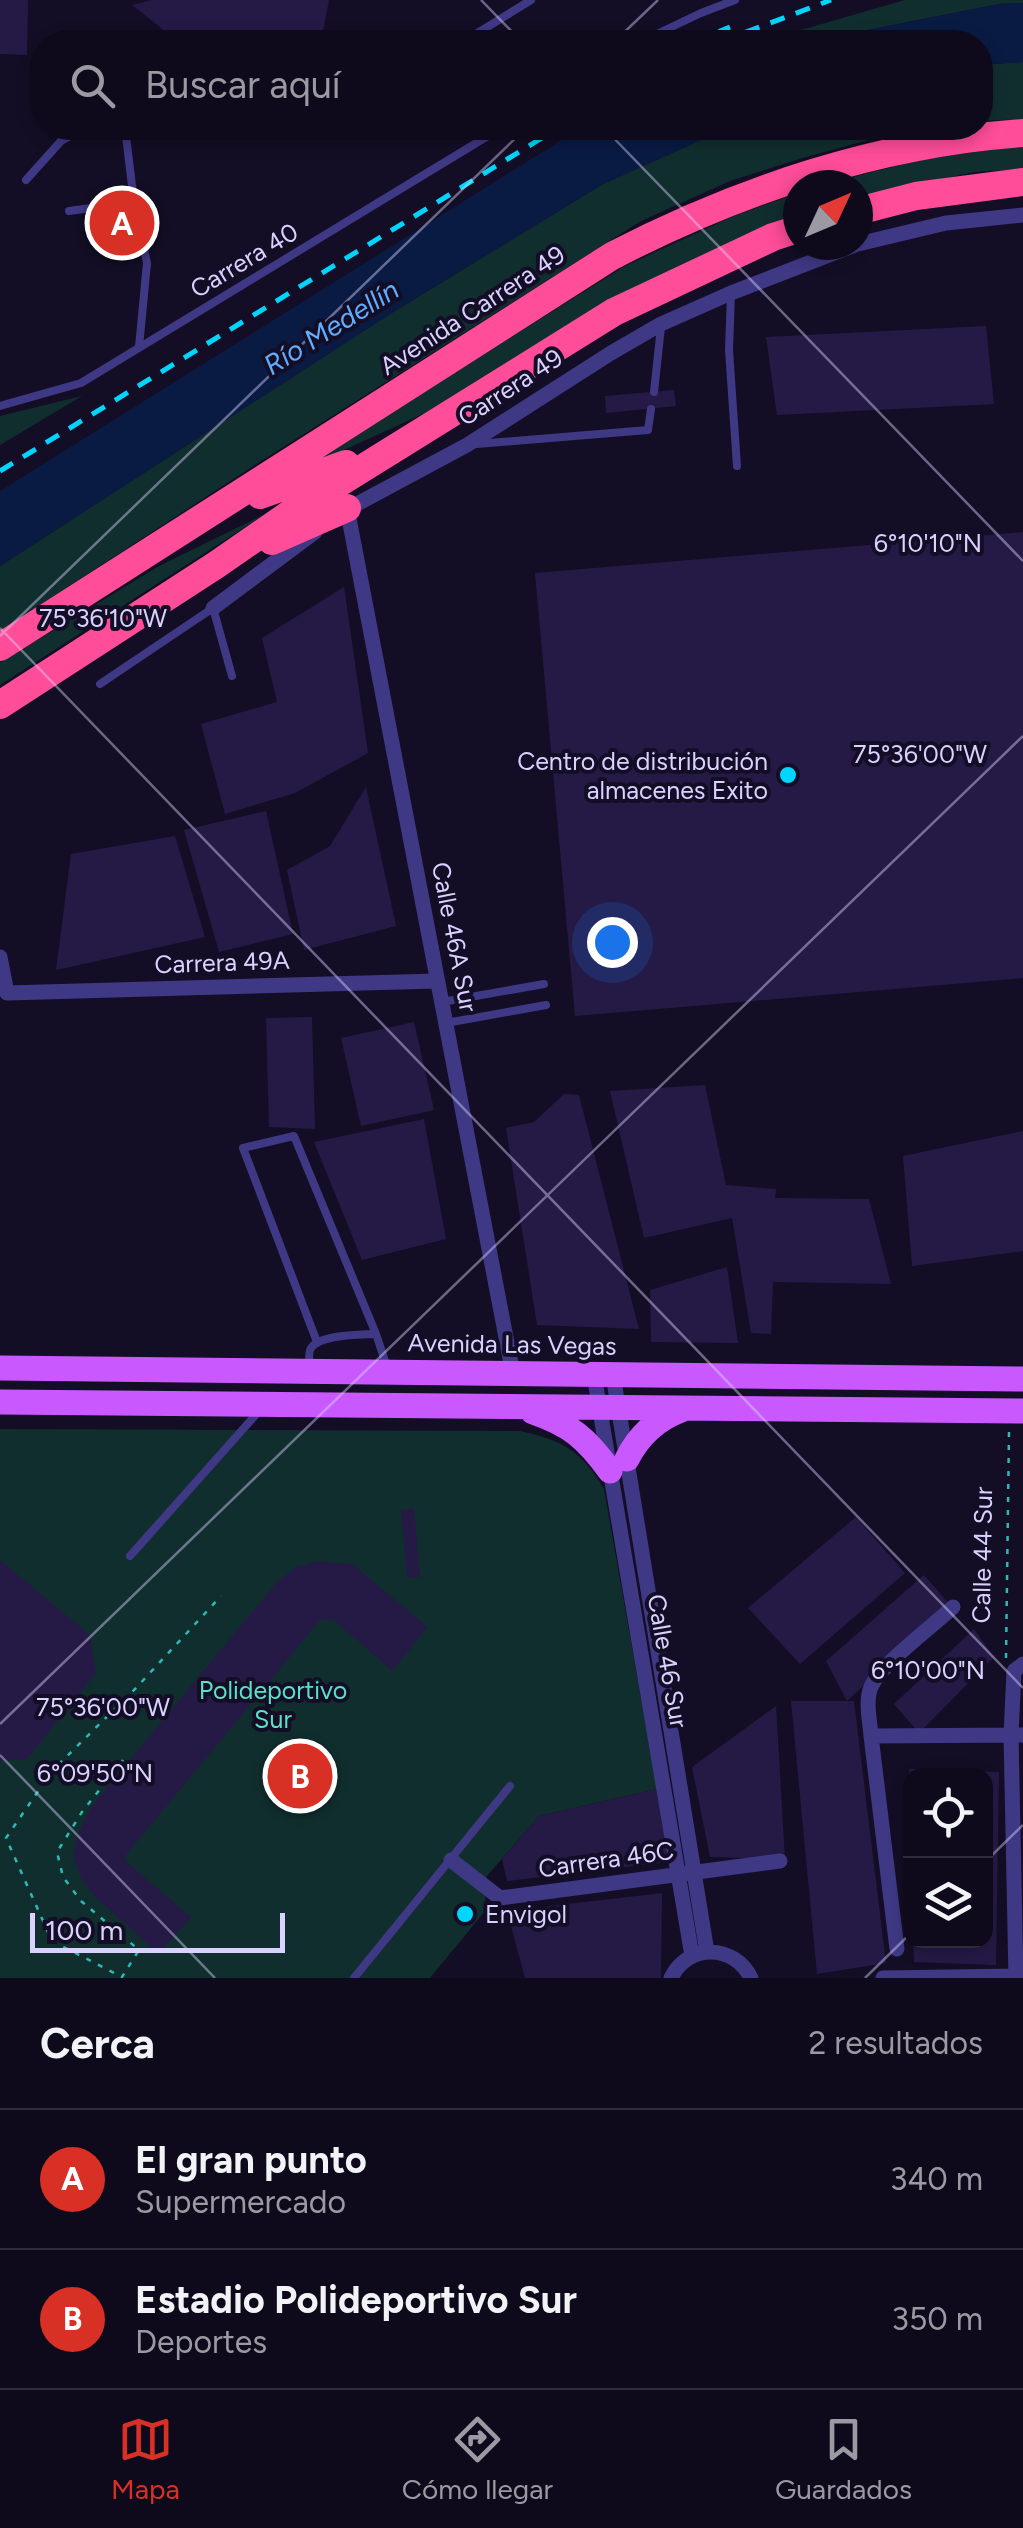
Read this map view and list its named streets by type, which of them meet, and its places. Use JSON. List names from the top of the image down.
{
  "streets": {
    "highway": ["Avenida Carrera 49"],
    "main road": ["Avenida Las Vegas"],
    "street": [
      "Carrera 49",
      "Calle 46A Sur",
      "Carrera 49A",
      "Calle 46 Sur",
      "Carrera 46C"
    ],
    "lane": ["Carrera 40"],
    "path": ["Calle 44 Sur"]
  },
  "crossings": [
    ["Carrera 49", "Calle 46A Sur"],
    ["Calle 46A Sur", "Carrera 49A"],
    ["Calle 46A Sur", "Avenida Las Vegas"],
    ["Avenida Las Vegas", "Calle 46 Sur"],
    ["Calle 46 Sur", "Carrera 46C"]
  ],
  "water": ["Río Medellín"],
  "parks": ["Polideportivo Sur"],
  "places": ["Centro de distribución almacenes Exito", "Envigol"],
  "scale_bar": "100 m",
  "north": "top right",
  "page": {
    "search": "Buscar aquí",
    "pins": ["A", "B"],
    "scale": "100 m",
    "heading": ["Cerca", "2 resultados"],
    "list": [
      {
        "mark": "A",
        "name": "El gran punto",
        "note": "Supermercado",
        "value": "340 m"
      },
      {
        "mark": "B",
        "name": "Estadio Polideportivo Sur",
        "note": "Deportes",
        "value": "350 m"
      }
    ],
    "nav": ["Mapa", "Cómo llegar", "Guardados"]
  },
  "coordinates": [
    "6°10'10\"N",
    "75°36'10\"W",
    "75°36'00\"W",
    "6°10'00\"N",
    "6°09'50\"N"
  ]
}
